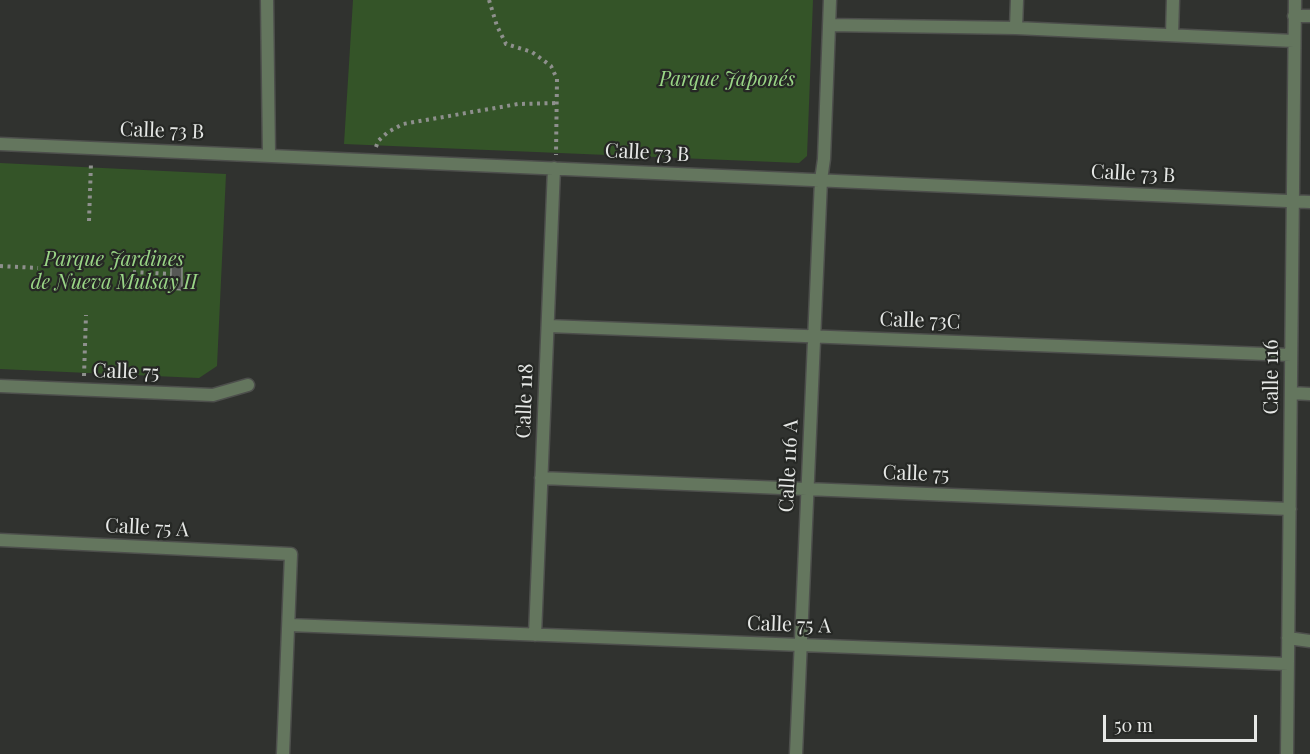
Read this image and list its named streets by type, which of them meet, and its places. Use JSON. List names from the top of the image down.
{
  "streets": {
    "street": [
      "Calle 73 B",
      "Calle 73C",
      "Calle 75",
      "Calle 116",
      "Calle 118",
      "Calle 116 A",
      "Calle 75 A"
    ]
  },
  "crossings": [
    ["Calle 73 B", "Calle 116"],
    ["Calle 73 B", "Calle 118"],
    ["Calle 73 B", "Calle 116 A"],
    ["Calle 73C", "Calle 116"],
    ["Calle 73C", "Calle 118"],
    ["Calle 73C", "Calle 116 A"],
    ["Calle 75", "Calle 116"],
    ["Calle 75", "Calle 118"],
    ["Calle 75", "Calle 116 A"],
    ["Calle 116", "Calle 75 A"],
    ["Calle 118", "Calle 75 A"],
    ["Calle 116 A", "Calle 75 A"]
  ],
  "parks": ["Parque Japonés", "Parque Jardines de Nueva Mulsay II"],
  "scale_bar": "50 m"
}
